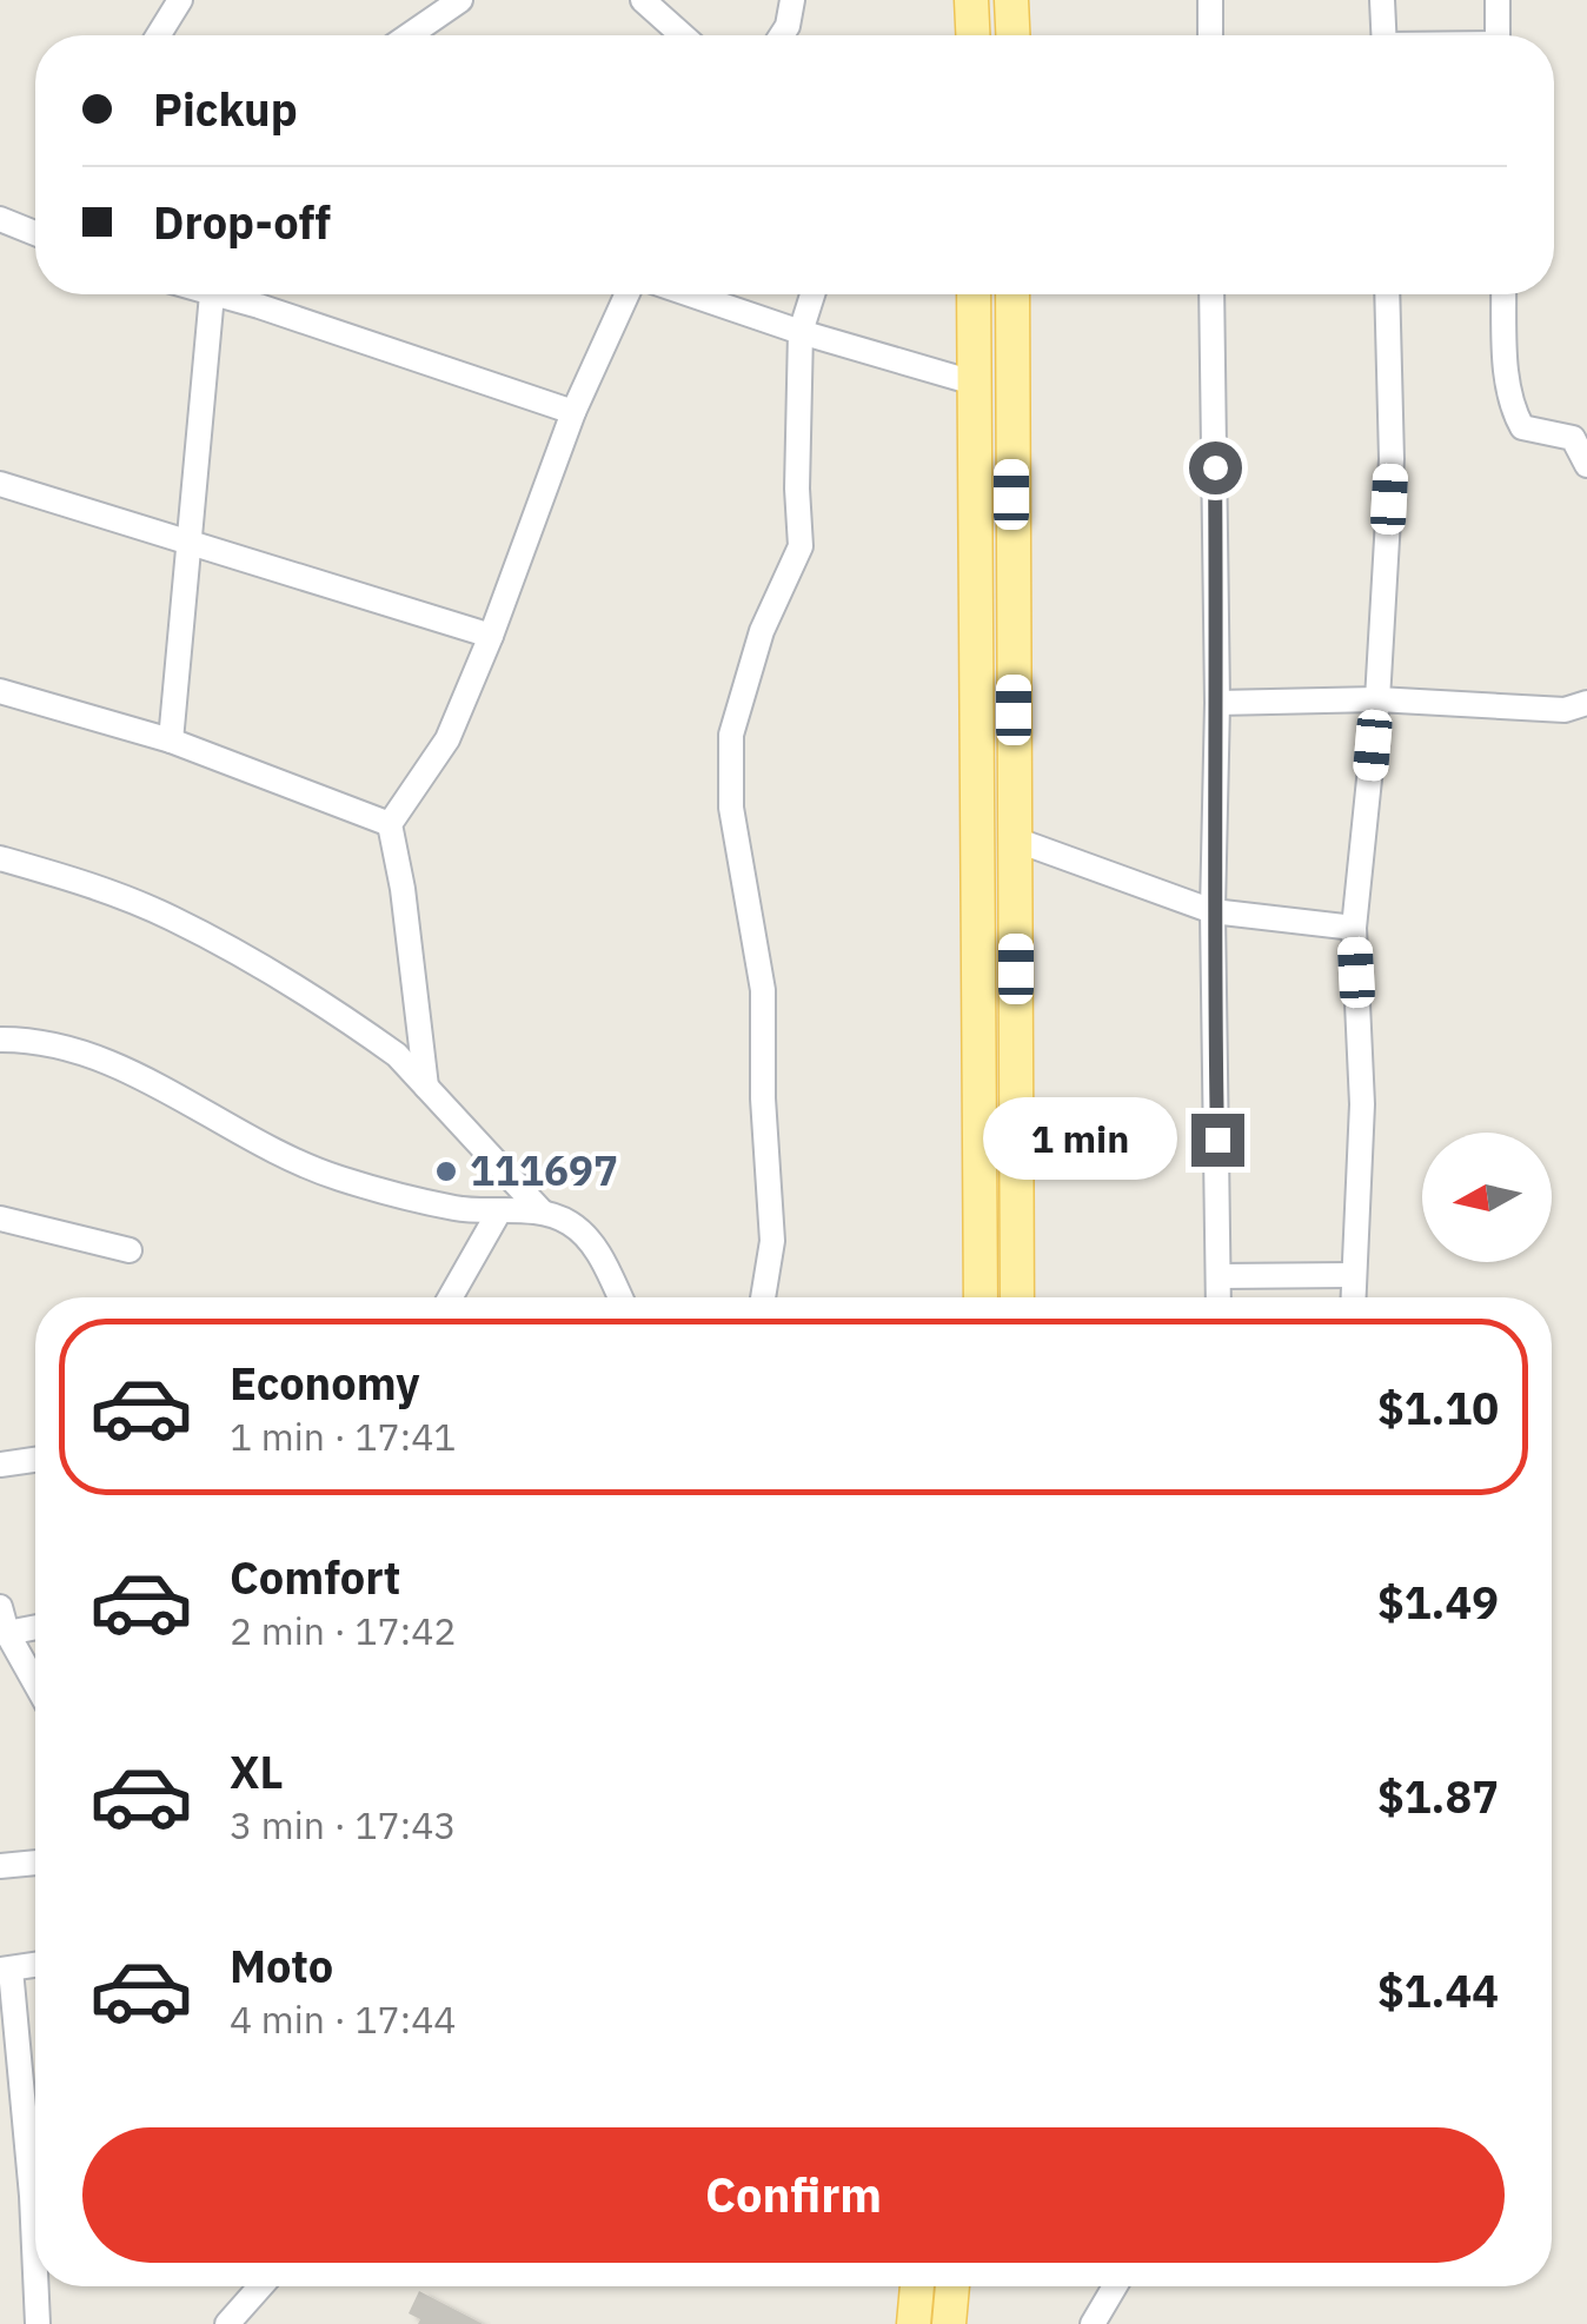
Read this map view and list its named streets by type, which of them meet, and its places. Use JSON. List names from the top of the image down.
{
  "places": ["111697"],
  "north": "left",
  "page": {
    "banner": ["Pickup", "Drop-off"],
    "bubble": "1 min",
    "list": [
      {
        "name": "Economy",
        "note": "1 min · 17:41",
        "value": "$1.10"
      },
      {
        "name": "Comfort",
        "note": "2 min · 17:42",
        "value": "$1.49"
      },
      {
        "name": "XL",
        "note": "3 min · 17:43",
        "value": "$1.87"
      },
      {
        "name": "Moto",
        "note": "4 min · 17:44",
        "value": "$1.44"
      }
    ],
    "buttons": "Confirm"
  }
}
